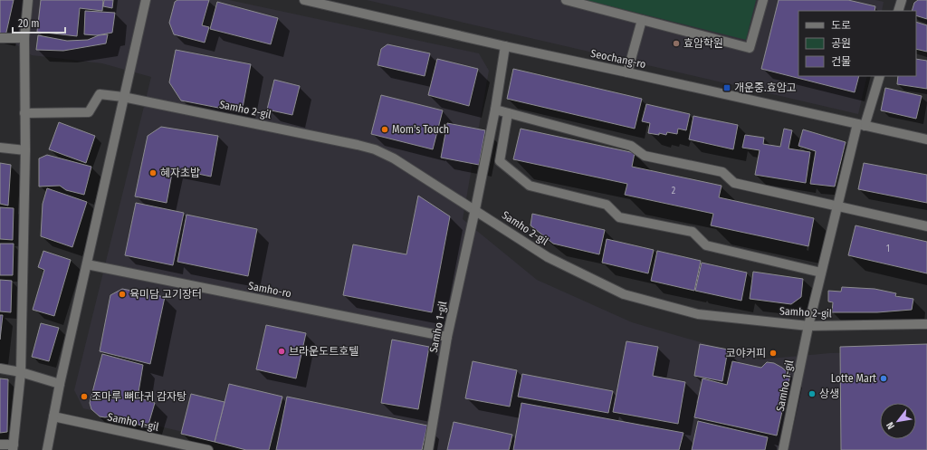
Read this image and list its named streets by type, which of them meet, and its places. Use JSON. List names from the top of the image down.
{
  "streets": {
    "street": [
      "Seochang-ro",
      "Samho 2-gil",
      "Samho-ro",
      "Samho 1-gil"
    ]
  },
  "crossings": [
    ["Seochang-ro", "Samho 1-gil"],
    ["Samho 2-gil", "Samho 1-gil"],
    ["Samho-ro", "Samho 1-gil"]
  ],
  "places": {
    "other": [
      "효암학원",
      "Mom's Touch",
      "혜자초밥",
      "육미담 고기장터",
      "브라운도트호텔",
      "코야커피",
      "Lotte Mart",
      "상생",
      "조마루 뼈다귀 감자탕"
    ],
    "transit": ["개운중.효암고"]
  },
  "house_numbers": ["2", "1"],
  "legend": ["도로", "공원", "건물"],
  "scale_bar": "20 m",
  "north": "bottom left"
}
